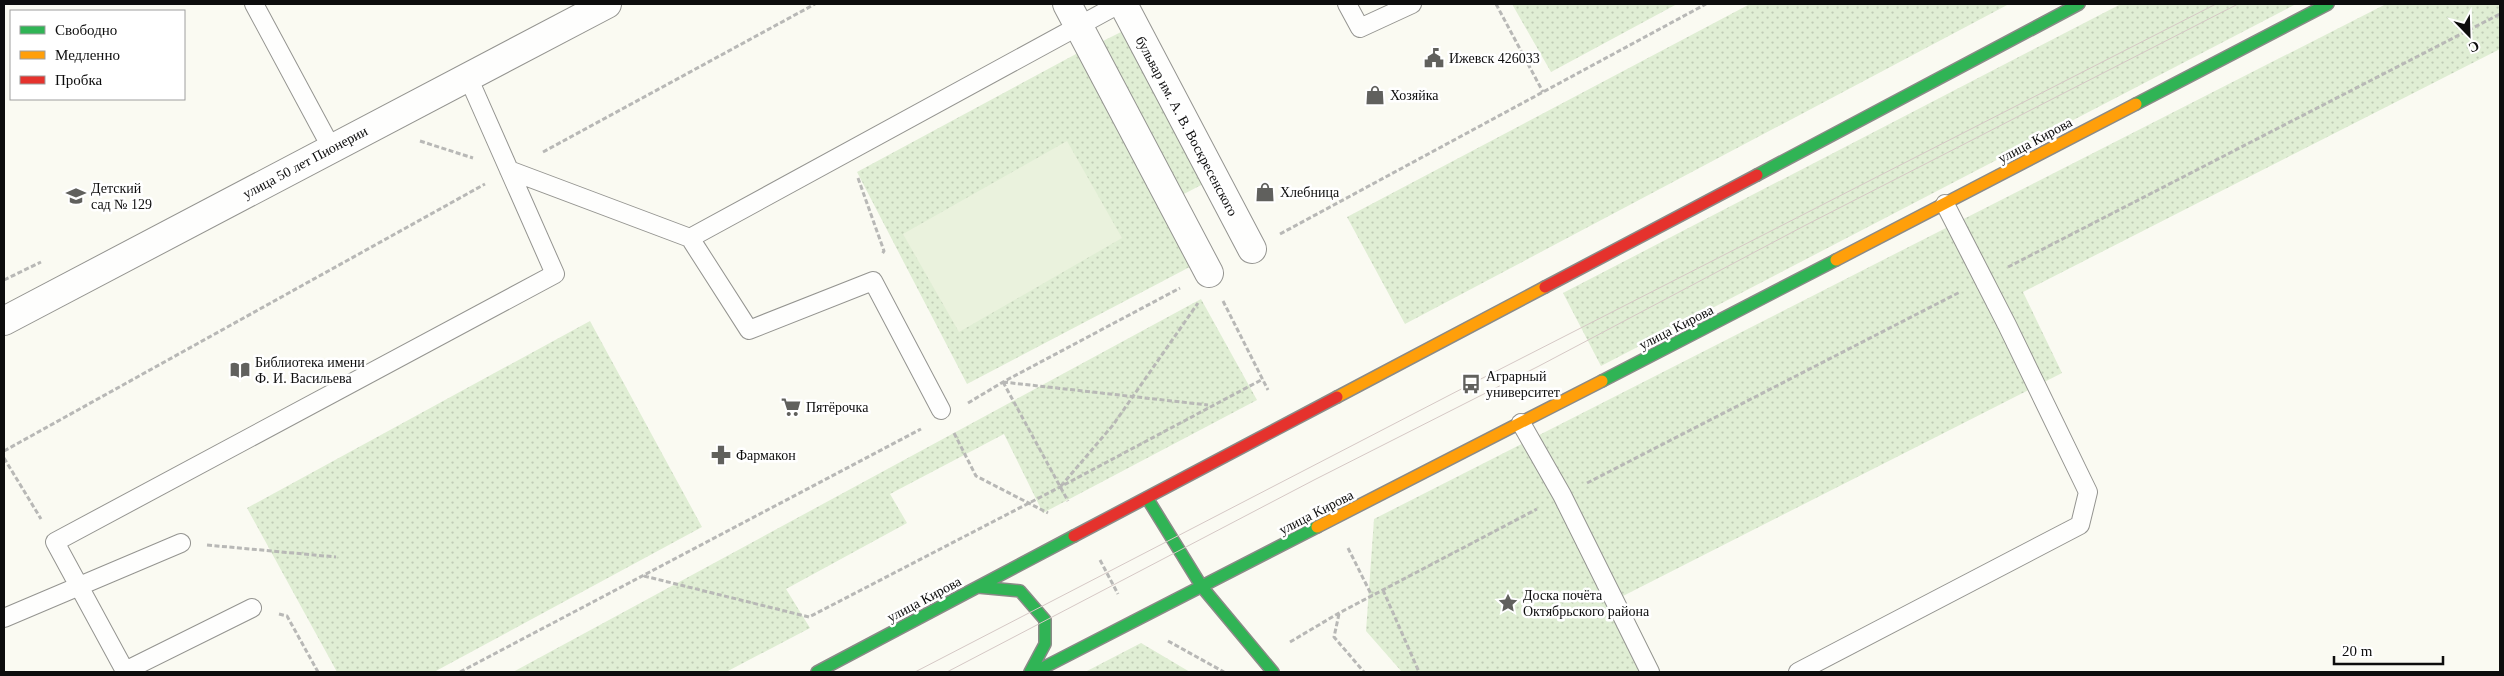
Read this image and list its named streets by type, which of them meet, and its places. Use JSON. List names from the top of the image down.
{
  "streets": {
    "main road": ["улица Кирова"],
    "street": ["бульвар им. А. В. Воскресенского", "улица 50 лет Пионерии"]
  },
  "places": {
    "public building": ["Ижевск 426033"],
    "shop": ["Хозяйка", "Хлебница"],
    "school or university": ["Детский сад № 129"],
    "library": ["Библиотека имени Ф. И. Васильева"],
    "bus stop": ["Аграрный университет"],
    "supermarket": ["Пятёрочка"],
    "pharmacy": ["Фармакон"],
    "place": ["Доска почёта Октябрьского района"]
  },
  "legend": ["Свободно", "Медленно", "Пробка"],
  "scale_bar": "20 m",
  "north": "bottom right"
}
